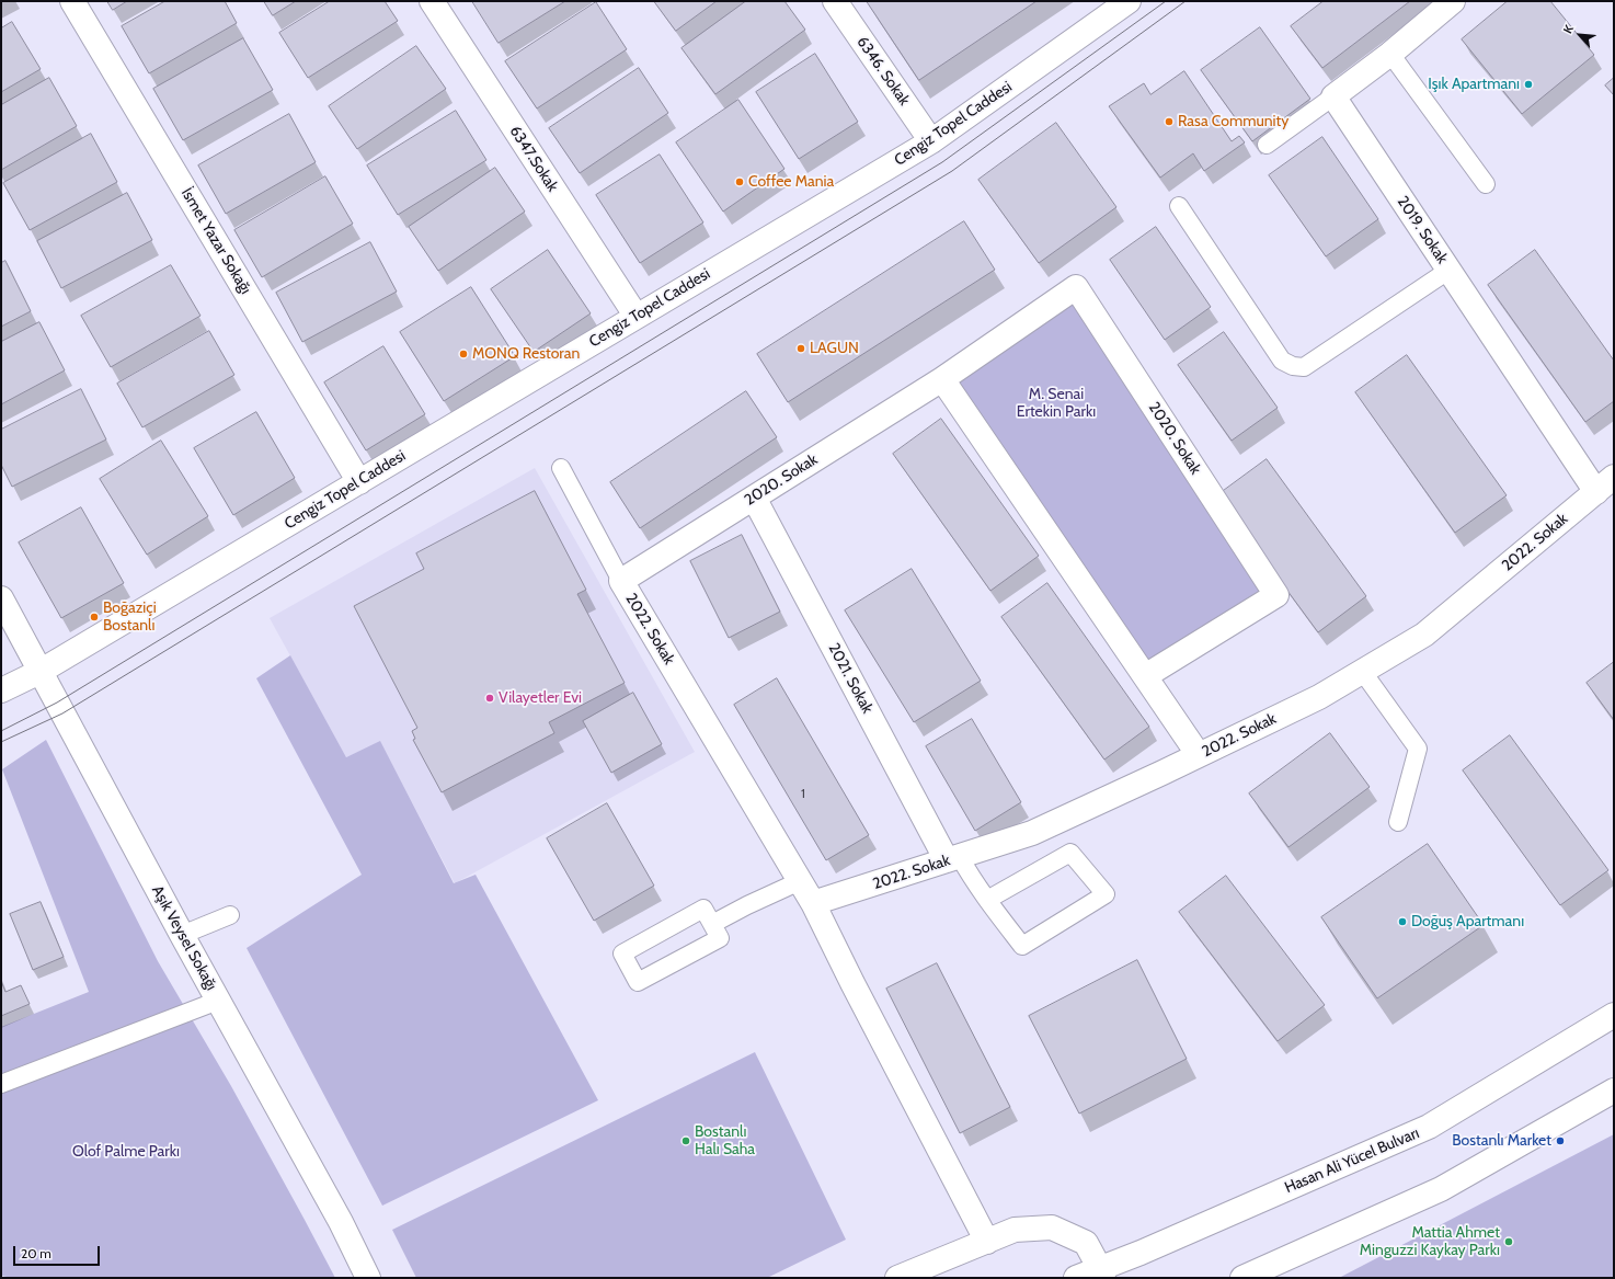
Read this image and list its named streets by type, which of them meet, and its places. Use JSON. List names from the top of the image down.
{
  "streets": {
    "street": [
      "6346. Sokak",
      "Cengiz Topel Caddesi",
      "6347.Sokak",
      "2019. Sokak",
      "İsmet Yazar Sokağı",
      "2020. Sokak",
      "2022. Sokak",
      "2021. Sokak",
      "Aşık Veysel Sokağı",
      "Hasan Ali Yücel Bulvarı"
    ]
  },
  "crossings": [
    ["6346. Sokak", "Cengiz Topel Caddesi"],
    ["Cengiz Topel Caddesi", "6347.Sokak"],
    ["Cengiz Topel Caddesi", "İsmet Yazar Sokağı"],
    ["Cengiz Topel Caddesi", "Aşık Veysel Sokağı"],
    ["2019. Sokak", "2022. Sokak"],
    ["2020. Sokak", "2022. Sokak"],
    ["2020. Sokak", "2021. Sokak"],
    ["2022. Sokak", "2021. Sokak"]
  ],
  "parks": ["M. Senai Ertekin Parkı", "Olof Palme Parkı"],
  "places": [
    "Işık Apartmanı",
    "Rasa Community",
    "Coffee Mania",
    "LAGUN",
    "MONQ Restoran",
    "Boğaziçi Bostanlı",
    "Vilayetler Evi",
    "Doğuş Apartmanı",
    "Bostanlı Halı Saha",
    "Bostanlı Market",
    "Mattia Ahmet Minguzzi Kaykay Parkı"
  ],
  "house_numbers": ["1"],
  "scale_bar": "20 m",
  "north": "top left"
}
